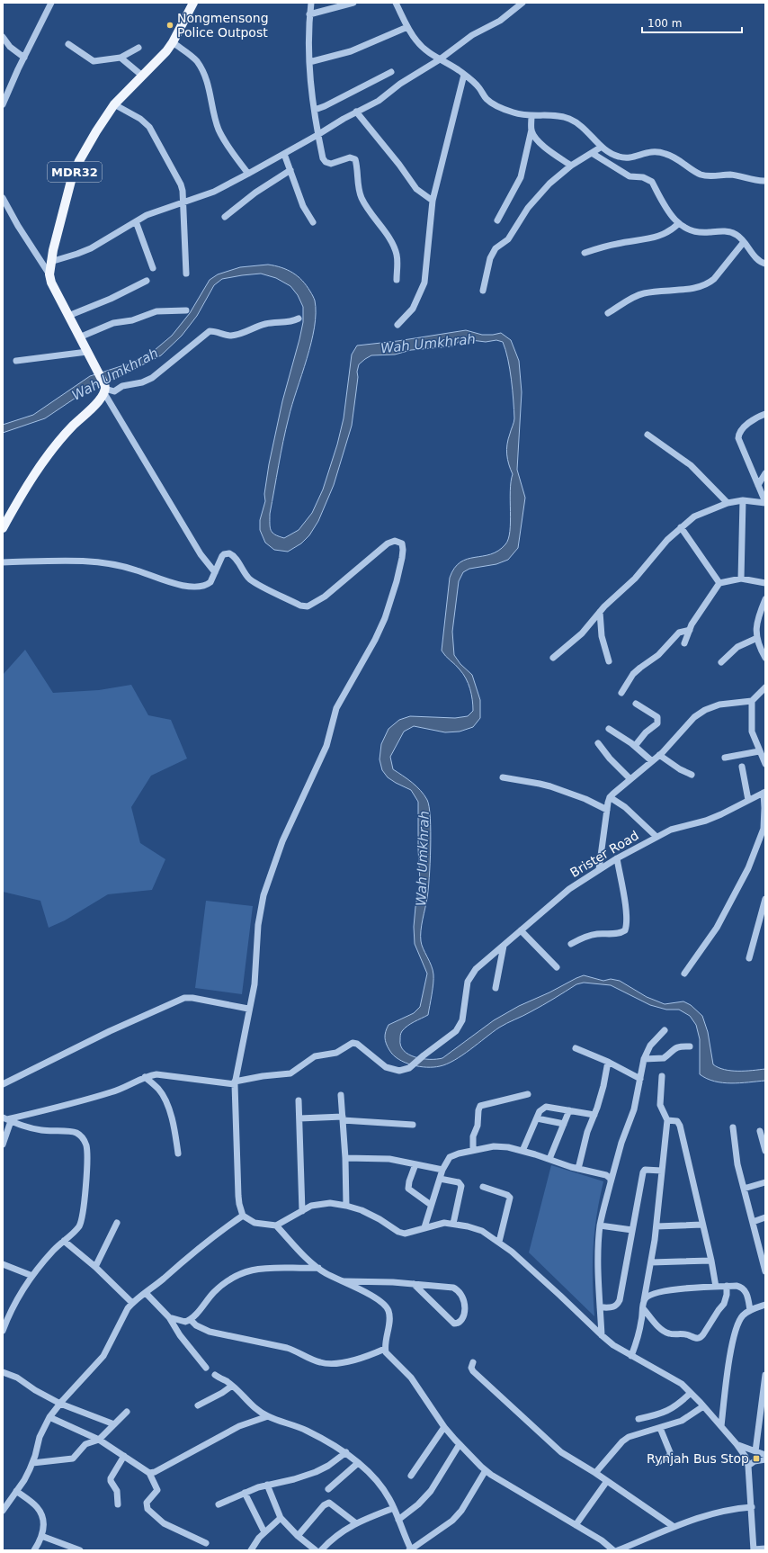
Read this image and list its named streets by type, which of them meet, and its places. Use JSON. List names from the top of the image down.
{
  "streets": {
    "main road": ["MDR32"],
    "street": ["Brister Road"]
  },
  "water": ["Wah Umkhrah"],
  "places": {
    "other": ["Nongmensong Police Outpost"],
    "transit": ["Rynjah Bus Stop"]
  },
  "scale_bar": "100 m"
}
